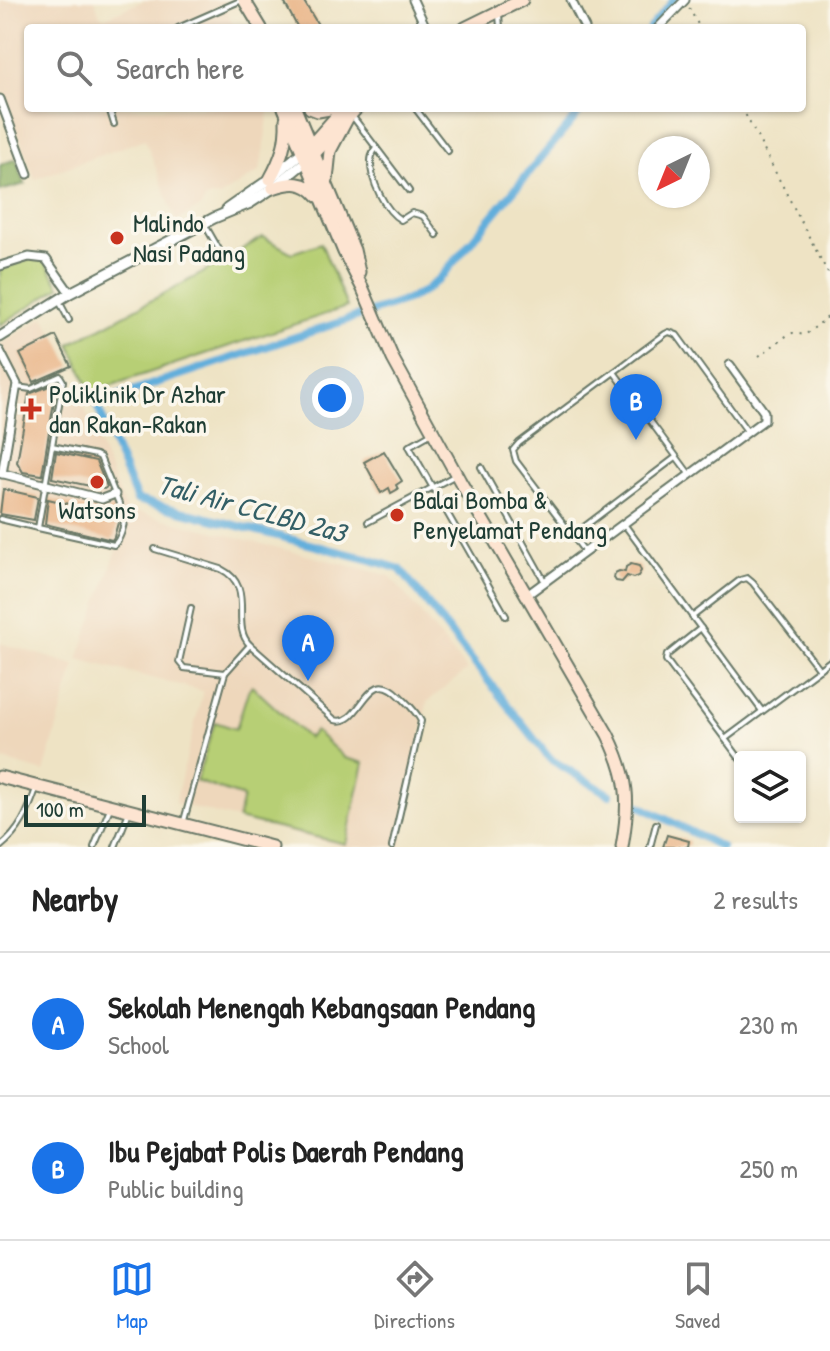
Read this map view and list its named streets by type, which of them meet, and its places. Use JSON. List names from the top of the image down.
{
  "water": ["Tali Air CCLBD 2a3"],
  "places": {
    "other": ["Malindo Nasi Padang", "Watsons", "Balai Bomba & Penyelamat Pendang"],
    "health": ["Poliklinik Dr Azhar dan Rakan-Rakan"]
  },
  "scale_bar": "100 m",
  "north": "bottom left",
  "page": {
    "search": "Search here",
    "pins": ["B", "A"],
    "scale": "100 m",
    "heading": ["Nearby", "2 results"],
    "list": [
      {
        "mark": "A",
        "name": "Sekolah Menengah Kebangsaan Pendang",
        "note": "School",
        "value": "230 m"
      },
      {
        "mark": "B",
        "name": "Ibu Pejabat Polis Daerah Pendang",
        "note": "Public building",
        "value": "250 m"
      }
    ],
    "nav": ["Map", "Directions", "Saved"]
  }
}
